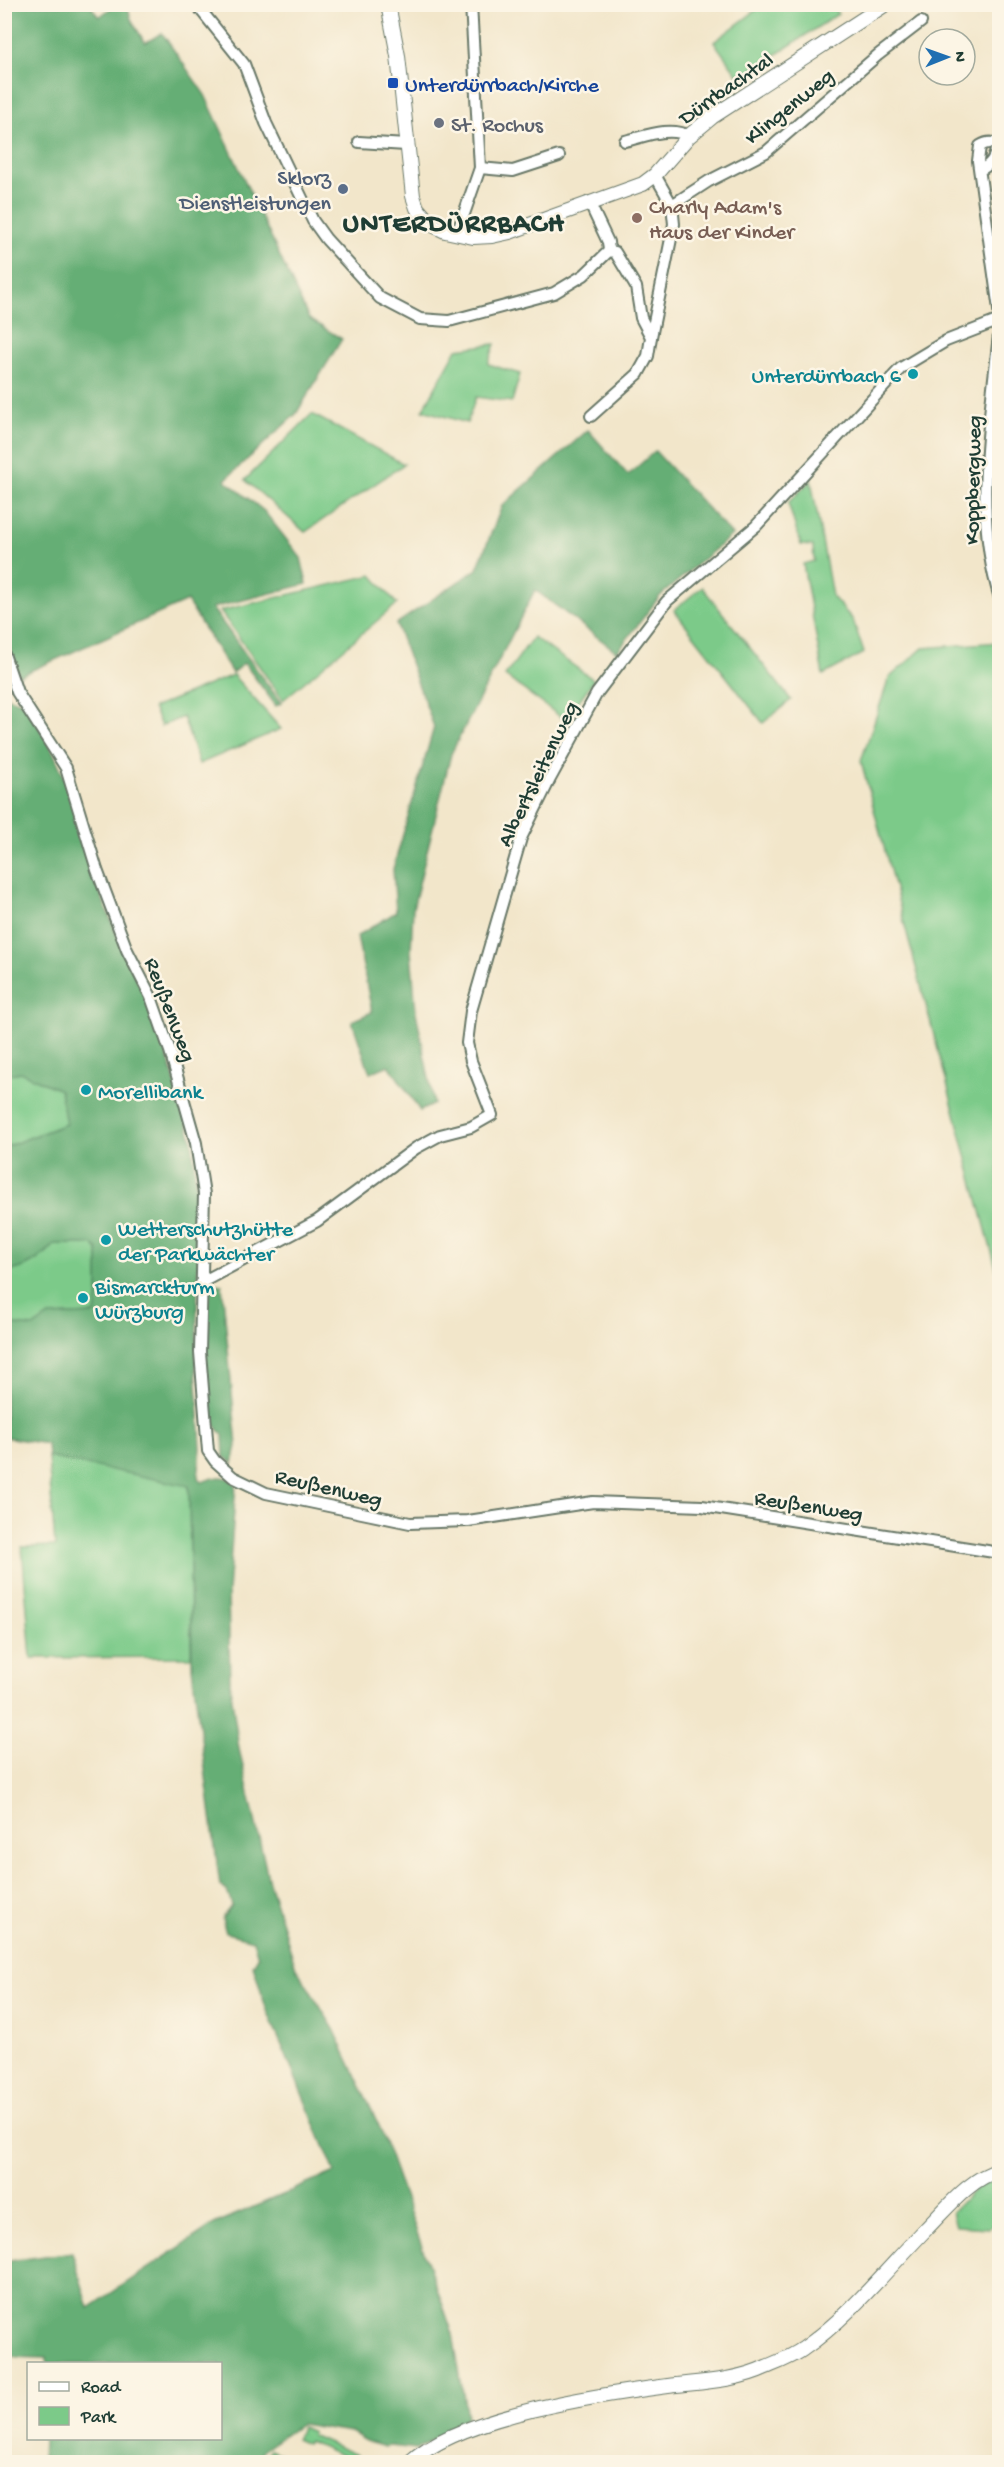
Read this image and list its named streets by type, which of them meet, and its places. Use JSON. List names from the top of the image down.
{
  "streets": {
    "street": [
      "Dürrbachtal",
      "Klingenweg",
      "Koppbergweg",
      "Albertsleitenweg",
      "Reußenweg"
    ]
  },
  "crossings": [
    ["Albertsleitenweg", "Reußenweg"]
  ],
  "districts": ["UNTERDÜRRBACH"],
  "places": {
    "transit": ["Unterdürrbach/Kirche"],
    "other": [
      "St. Rochus",
      "Sklorz Dienstleistungen",
      "Charly Adam's Haus der Kinder",
      "Unterdürrbach 6",
      "Morellibank",
      "Wetterschutzhütte der Parkwächter",
      "Bismarckturm Würzburg"
    ]
  },
  "legend": ["Road", "Park"],
  "north": "right"
}
